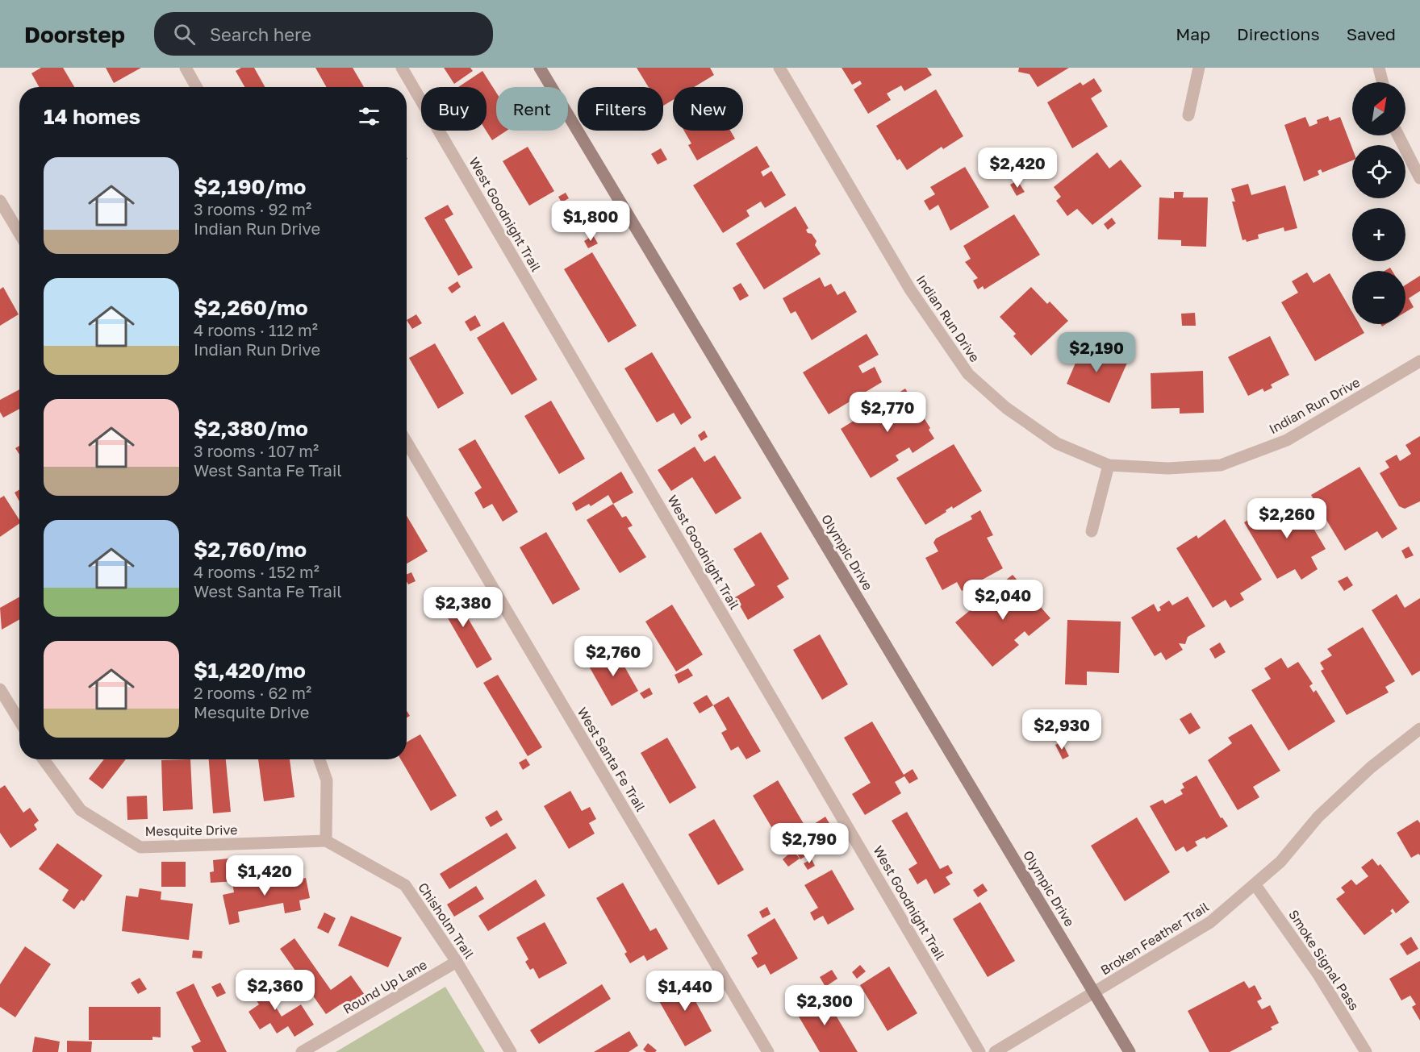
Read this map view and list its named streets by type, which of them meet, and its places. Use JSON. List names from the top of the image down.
{
  "streets": {
    "street": [
      "West Goodnight Trail",
      "Indian Run Drive",
      "Olympic Drive",
      "West Santa Fe Trail",
      "Mesquite Drive",
      "Chisholm Trail",
      "Broken Feather Trail",
      "Smoke Signal Pass",
      "Round Up Lane"
    ]
  },
  "crossings": [
    ["Olympic Drive", "Broken Feather Trail"],
    ["Mesquite Drive", "Chisholm Trail"],
    ["Chisholm Trail", "Round Up Lane"],
    ["Broken Feather Trail", "Smoke Signal Pass"]
  ],
  "north": "top right",
  "page": {
    "header": "Doorstep",
    "search": "Search here",
    "nav": ["Map", "Directions", "Saved"],
    "map_buttons": ["+", "−"],
    "chip": [
      "Buy",
      "Rent",
      "Filters",
      "New"
    ],
    "heading": "14 homes",
    "list": [
      {
        "name": "$2,190/mo",
        "note": "3 rooms · 92 m² · Indian Run Drive"
      },
      {
        "name": "$2,260/mo",
        "note": "4 rooms · 112 m² · Indian Run Drive"
      },
      {
        "name": "$2,380/mo",
        "note": "3 rooms · 107 m² · West Santa Fe Trail"
      },
      {
        "name": "$2,760/mo",
        "note": "4 rooms · 152 m² · West Santa Fe Trail"
      },
      {
        "name": "$1,420/mo",
        "note": "2 rooms · 62 m² · Mesquite Drive"
      }
    ],
    "price": [
      "$2,420",
      "$1,800",
      "$2,190",
      "$2,770",
      "$2,260",
      "$2,040",
      "$2,380",
      "$2,760",
      "$2,930",
      "$2,790",
      "$1,420",
      "$2,360",
      "$1,440",
      "$2,300"
    ]
  }
}
